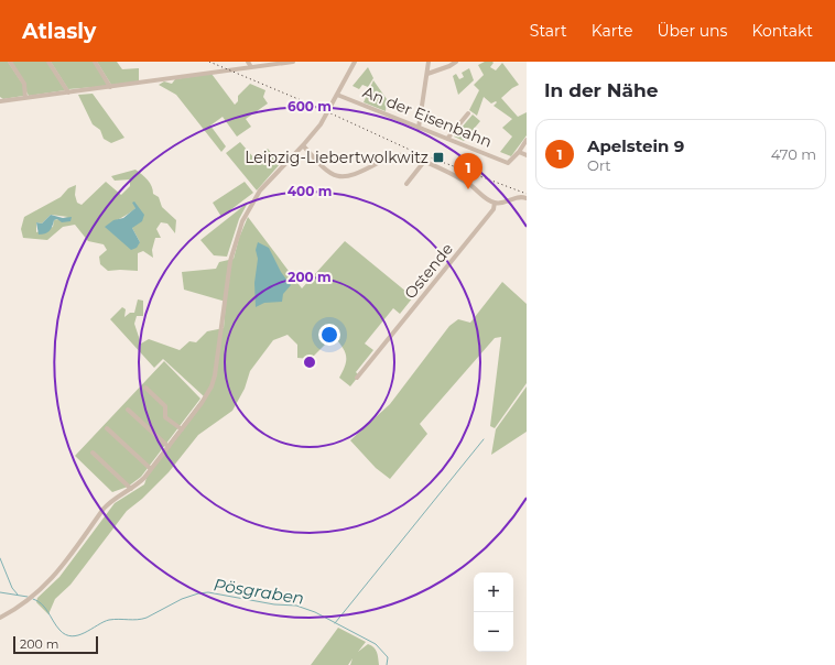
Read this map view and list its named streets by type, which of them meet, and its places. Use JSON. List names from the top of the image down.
{
  "streets": {
    "street": ["An der Eisenbahn", "Ostende"]
  },
  "water": ["Pösgraben"],
  "places": {
    "transit": ["Leipzig-Liebertwolkwitz"]
  },
  "scale_bar": "200 m",
  "page": {
    "header": "Atlasly",
    "nav": [
      "Start",
      "Karte",
      "Über uns",
      "Kontakt"
    ],
    "heading": "In der Nähe",
    "list": [
      {
        "mark": "1",
        "name": "Apelstein 9",
        "note": "Ort",
        "value": "470 m"
      }
    ],
    "pins": "1",
    "map_buttons": ["+", "−"],
    "scale": "200 m"
  },
  "rings": ["600 m", "400 m", "200 m"]
}
